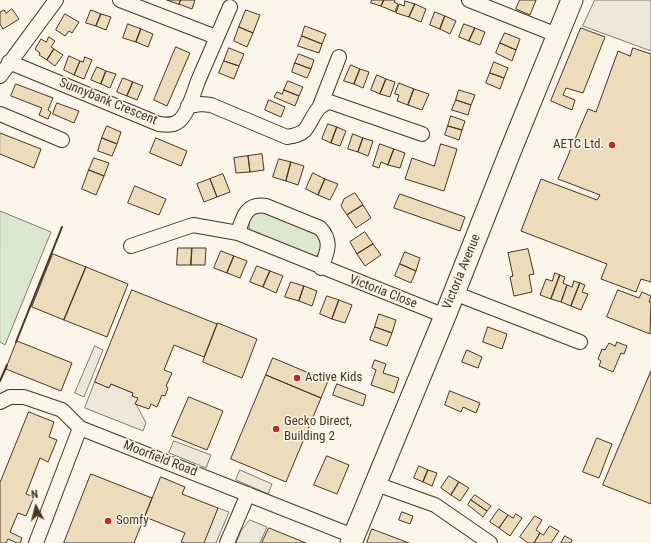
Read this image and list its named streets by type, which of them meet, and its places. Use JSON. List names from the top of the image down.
{
  "streets": {
    "highway": ["Victoria Avenue"],
    "street": ["Sunnybank Crescent", "Victoria Close", "Moorfield Road"]
  },
  "crossings": [
    ["Victoria Avenue", "Victoria Close"],
    ["Victoria Avenue", "Moorfield Road"]
  ],
  "places": [
    "AETC Ltd.",
    "Active Kids",
    "Gecko Direct, Building 2",
    "Somfy"
  ],
  "north": "top"
}
